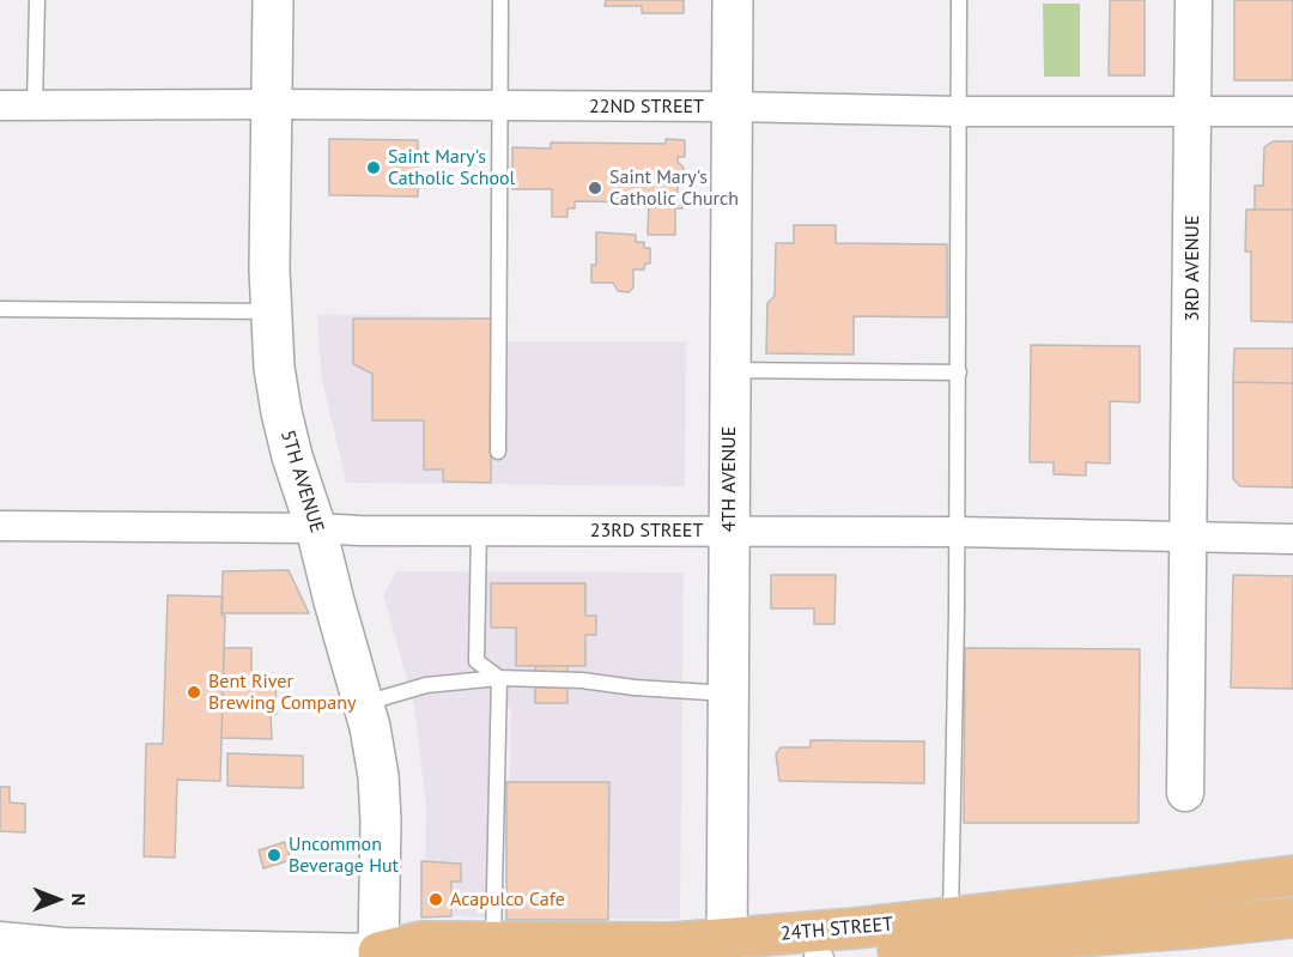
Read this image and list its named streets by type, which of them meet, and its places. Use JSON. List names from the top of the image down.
{
  "streets": {
    "main road": ["4TH AVENUE", "5TH AVENUE", "24TH STREET"],
    "street": ["22ND STREET", "3RD AVENUE", "23RD STREET"]
  },
  "crossings": [
    ["22ND STREET", "3RD AVENUE"],
    ["22ND STREET", "4TH AVENUE"],
    ["22ND STREET", "5TH AVENUE"],
    ["3RD AVENUE", "23RD STREET"],
    ["4TH AVENUE", "23RD STREET"],
    ["4TH AVENUE", "24TH STREET"],
    ["5TH AVENUE", "23RD STREET"],
    ["5TH AVENUE", "24TH STREET"]
  ],
  "places": [
    "Saint Mary's Catholic School",
    "Saint Mary's Catholic Church",
    "Bent River Brewing Company",
    "Uncommon Beverage Hut",
    "Acapulco Cafe"
  ],
  "north": "right"
}
